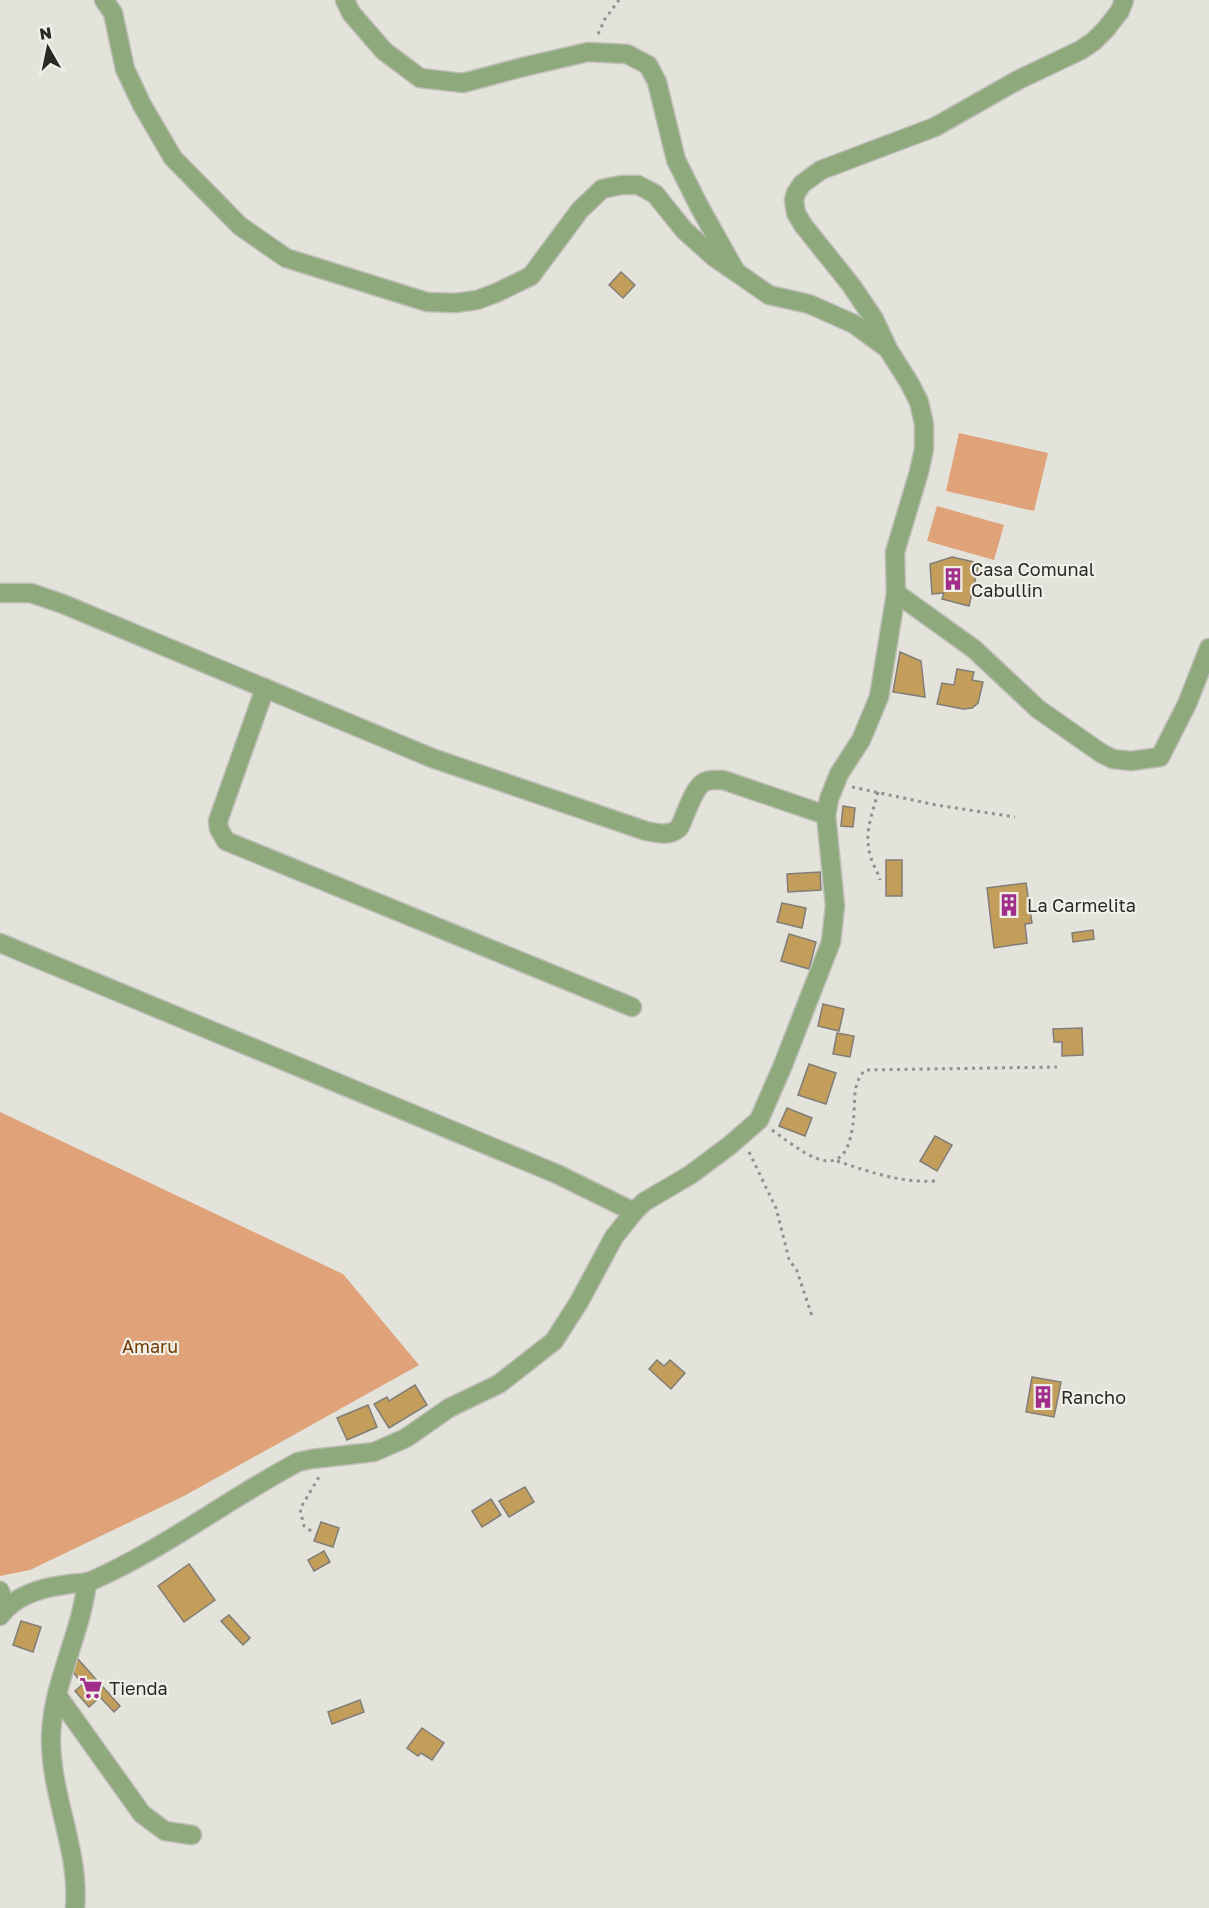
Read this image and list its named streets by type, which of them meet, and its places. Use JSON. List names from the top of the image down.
{
  "parks": ["Amaru"],
  "places": {
    "building": ["Casa Comunal Cabullin", "La Carmelita", "Rancho"],
    "supermarket": ["Tienda"]
  },
  "north": "top"
}
